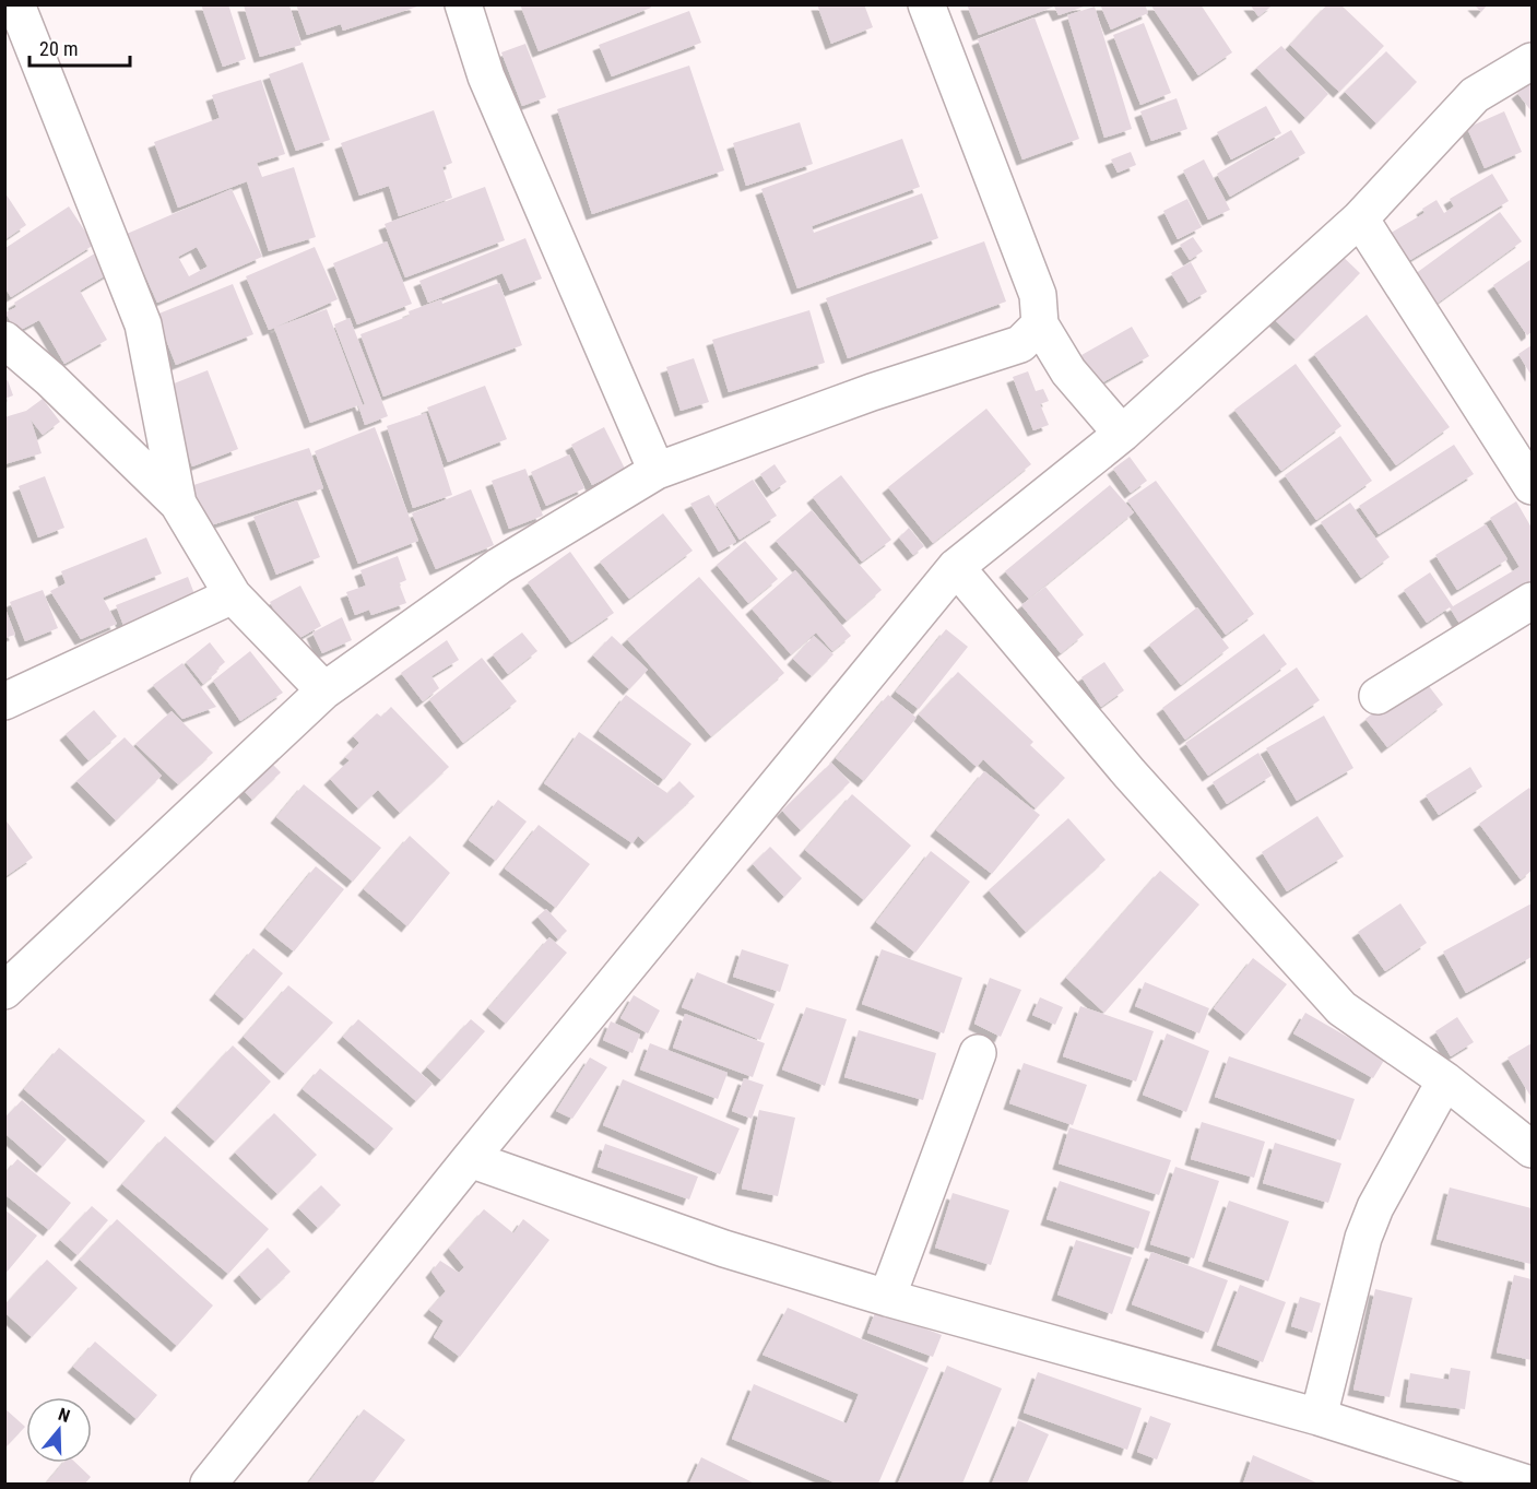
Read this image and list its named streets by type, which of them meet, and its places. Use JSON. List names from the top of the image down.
{
  "scale_bar": "20 m",
  "north": "top"
}
